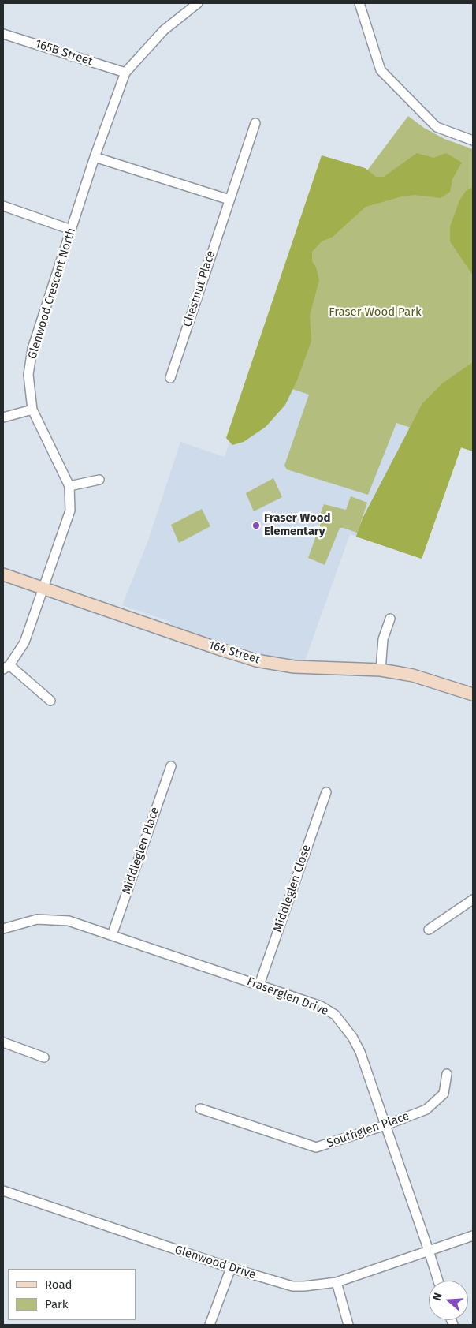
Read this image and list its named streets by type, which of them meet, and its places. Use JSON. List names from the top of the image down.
{
  "streets": {
    "street": [
      "165B Street",
      "Chestnut Place",
      "Glenwood Crescent North",
      "164 Street",
      "Middleglen Place",
      "Middleglen Close",
      "Fraserglen Drive",
      "Southglen Place",
      "Glenwood Drive"
    ]
  },
  "crossings": [
    ["165B Street", "Glenwood Crescent North"],
    ["Glenwood Crescent North", "164 Street"],
    ["Middleglen Place", "Fraserglen Drive"],
    ["Middleglen Close", "Fraserglen Drive"],
    ["Fraserglen Drive", "Southglen Place"],
    ["Fraserglen Drive", "Glenwood Drive"]
  ],
  "parks": ["Fraser Wood Park"],
  "places": ["Fraser Wood Elementary"],
  "legend": ["Road", "Park"],
  "north": "left"
}
